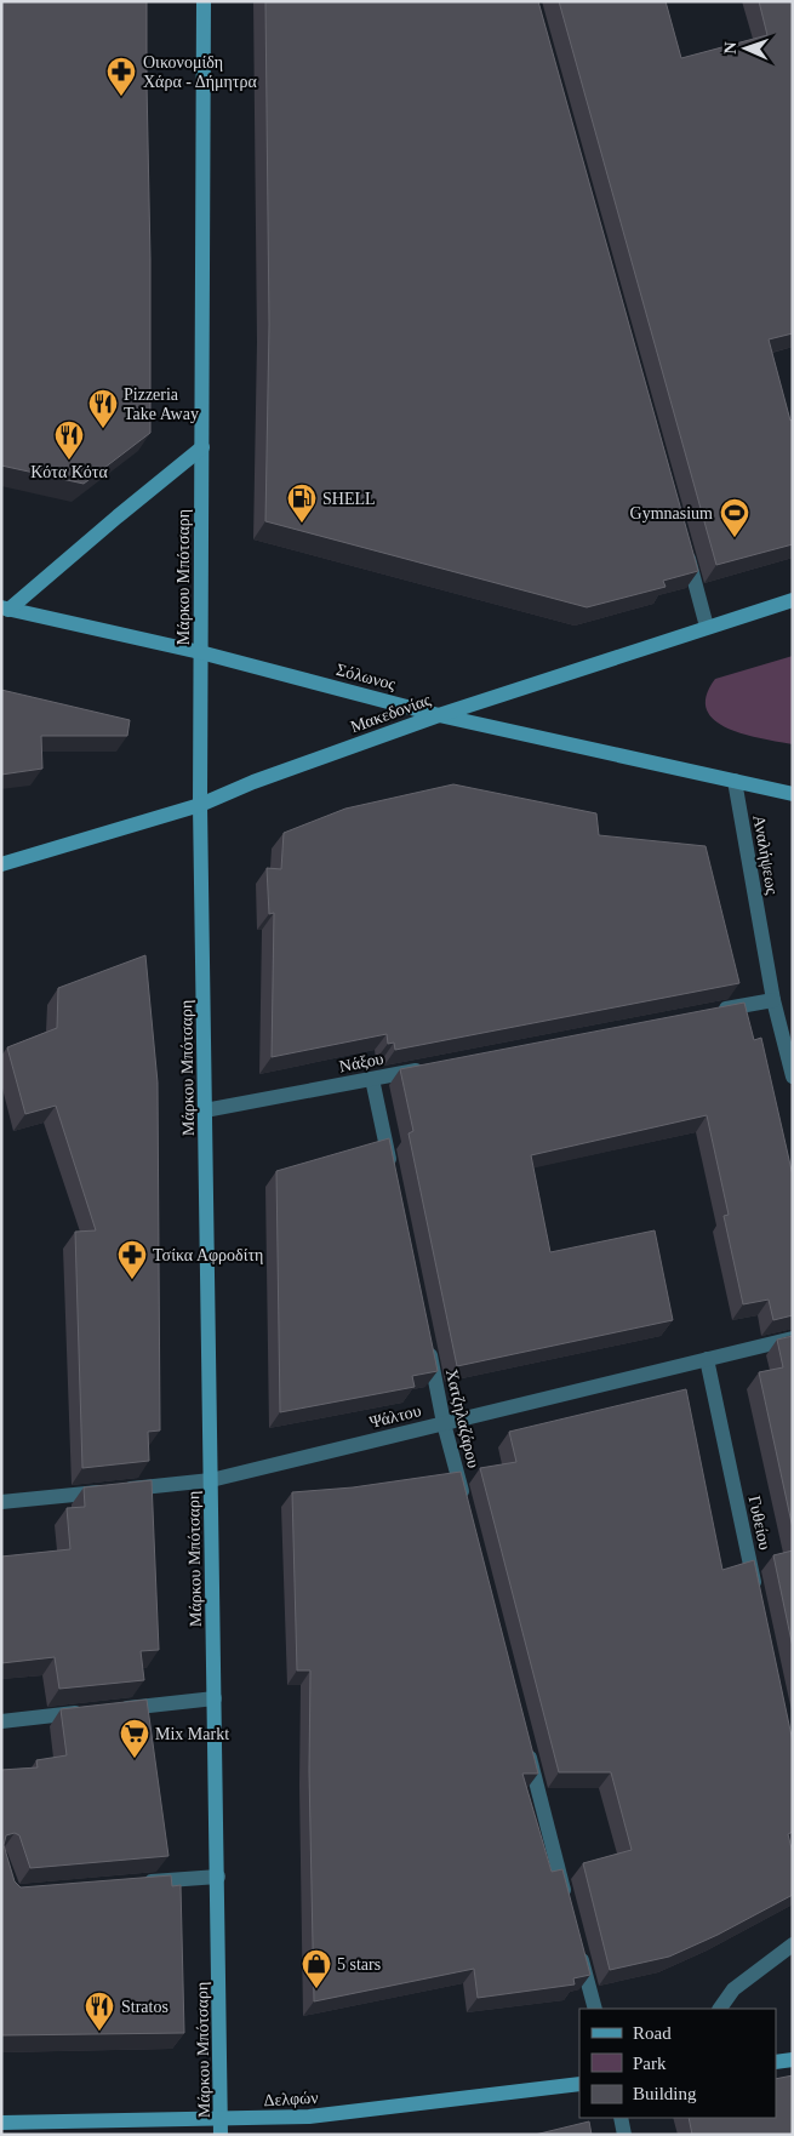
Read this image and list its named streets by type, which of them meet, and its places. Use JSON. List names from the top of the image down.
{
  "streets": {
    "main road": [
      "Μάρκου Μπότσαρη",
      "Σόλωνος",
      "Μακεδονίας",
      "Δελφών"
    ],
    "street": [
      "Αναλήψεως",
      "Νάξου",
      "Ψάλτου",
      "Χατζηλαζάρου",
      "Γυθείου"
    ]
  },
  "crossings": [
    ["Μάρκου Μπότσαρη", "Σόλωνος"],
    ["Μάρκου Μπότσαρη", "Μακεδονίας"],
    ["Μάρκου Μπότσαρη", "Νάξου"],
    ["Μάρκου Μπότσαρη", "Ψάλτου"],
    ["Μάρκου Μπότσαρη", "Δελφών"],
    ["Σόλωνος", "Μακεδονίας"],
    ["Σόλωνος", "Αναλήψεως"],
    ["Ψάλτου", "Χατζηλαζάρου"],
    ["Ψάλτου", "Γυθείου"]
  ],
  "places": {
    "pharmacy": ["Οικονομίδη Χάρα - Δήμητρα", "Τσίκα Αφροδίτη"],
    "restaurant": ["Pizzeria Take Away", "Κότα Κότα", "Stratos"],
    "fuel station": ["SHELL"],
    "sports": ["Gymnasium"],
    "supermarket": ["Mix Markt"],
    "shop": ["5 stars"]
  },
  "legend": ["Road", "Park", "Building"],
  "north": "left"
}
